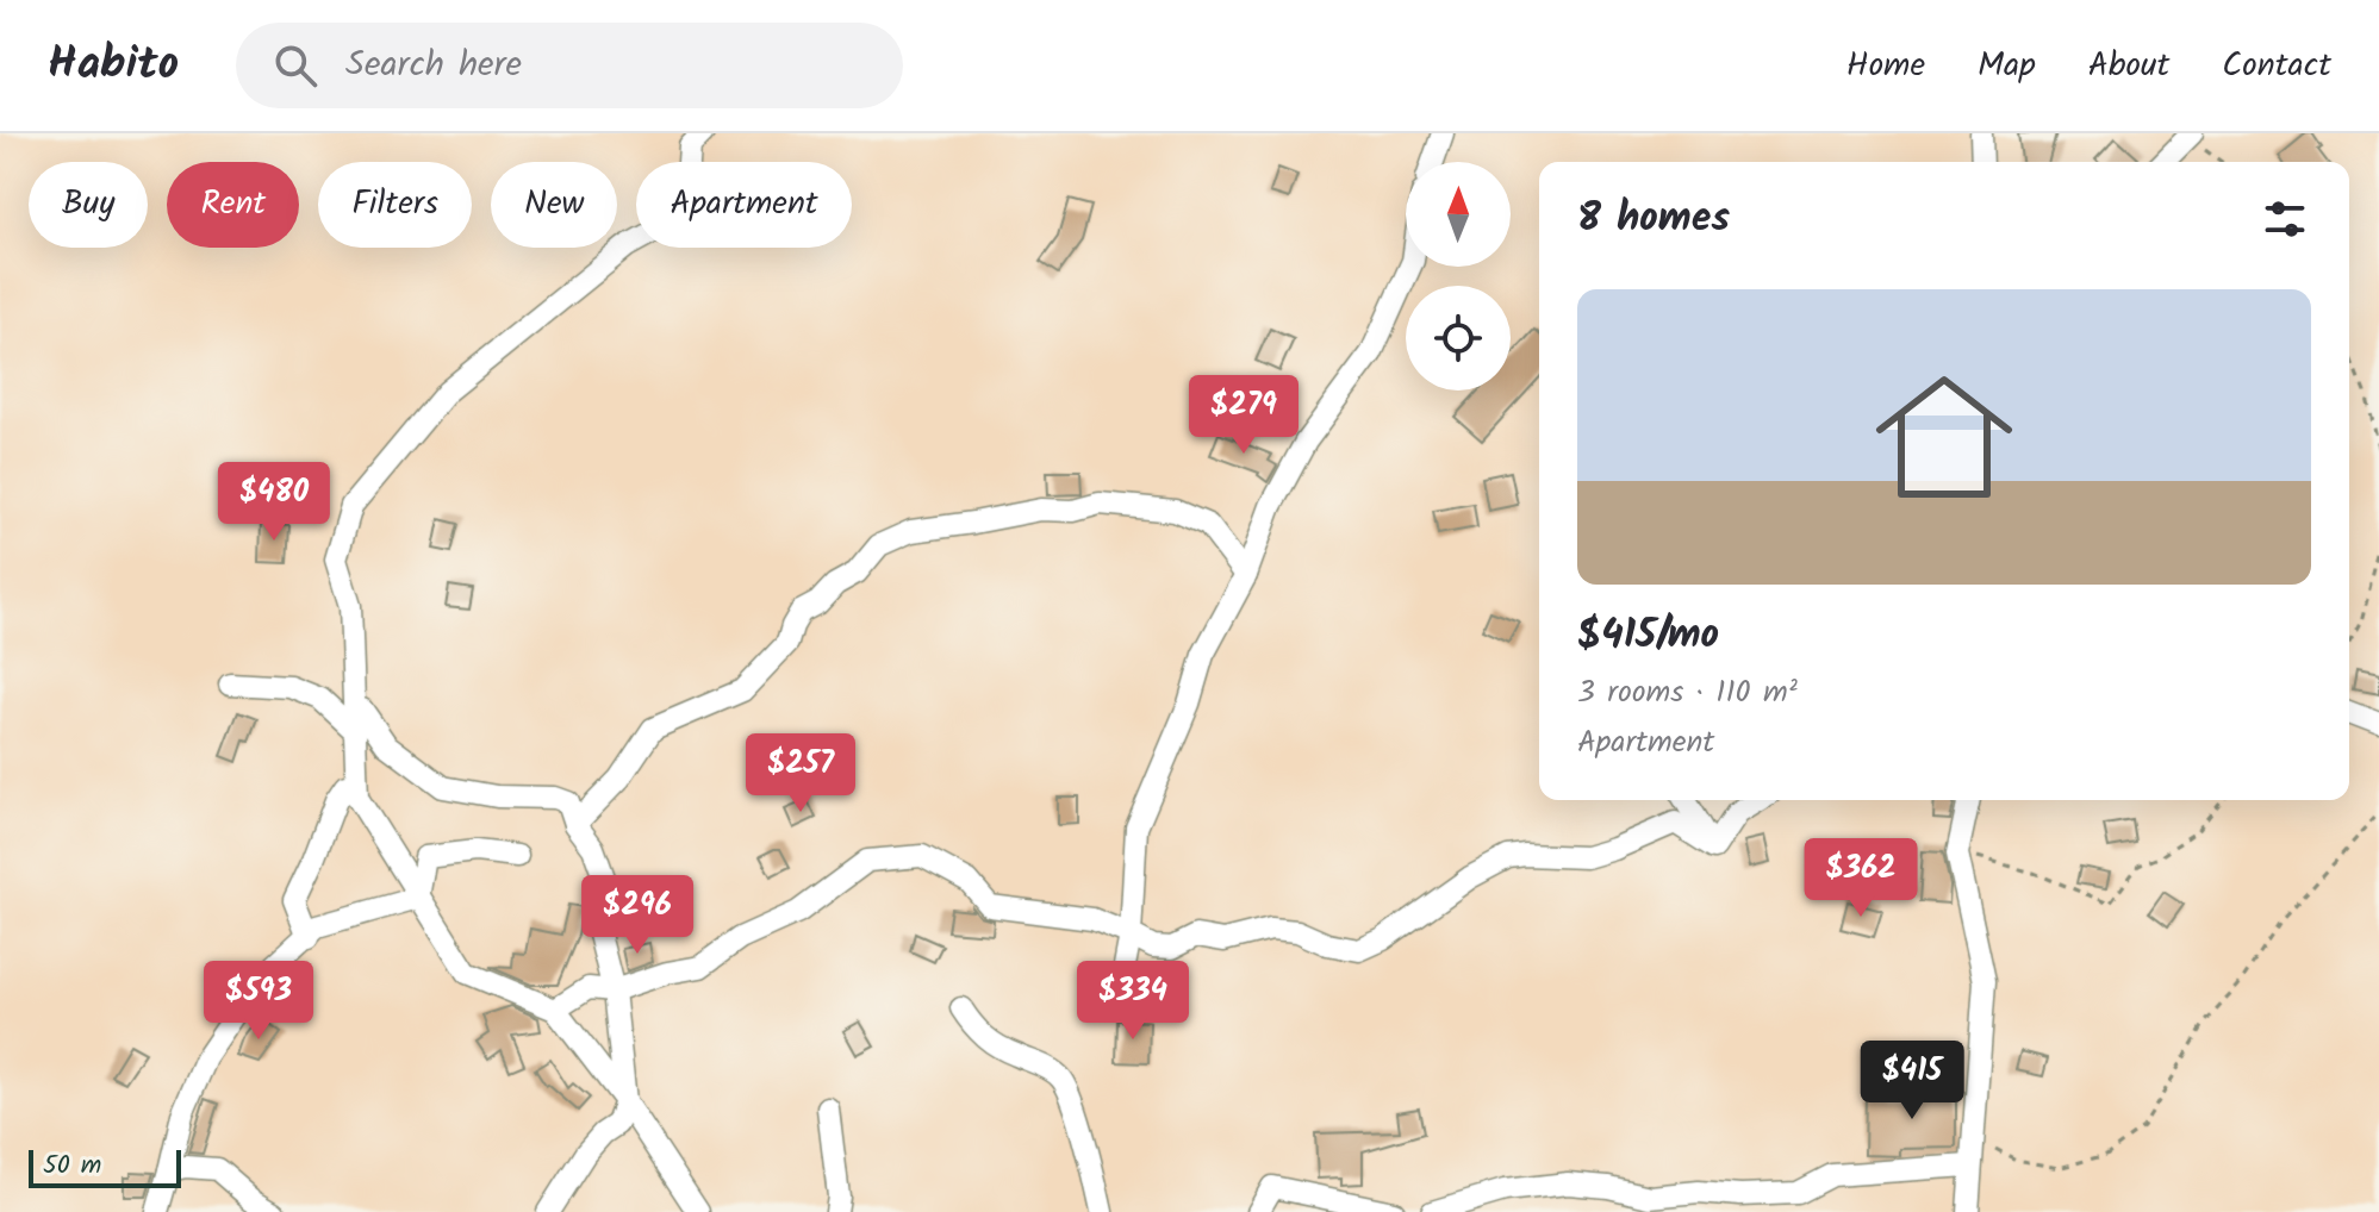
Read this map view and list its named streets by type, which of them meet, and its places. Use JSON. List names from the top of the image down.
{
  "scale_bar": "50 m",
  "north": "top",
  "page": {
    "header": "Habito",
    "search": "Search here",
    "nav": [
      "Home",
      "Map",
      "About",
      "Contact"
    ],
    "chip": [
      "Buy",
      "Rent",
      "Filters",
      "New",
      "Apartment"
    ],
    "heading": "8 homes",
    "list": [
      {
        "name": "$415/mo",
        "note": "3 rooms · 110 m² · Apartment"
      }
    ],
    "price": [
      "$279",
      "$480",
      "$257",
      "$362",
      "$296",
      "$593",
      "$334",
      "$415"
    ],
    "scale": "50 m"
  }
}
